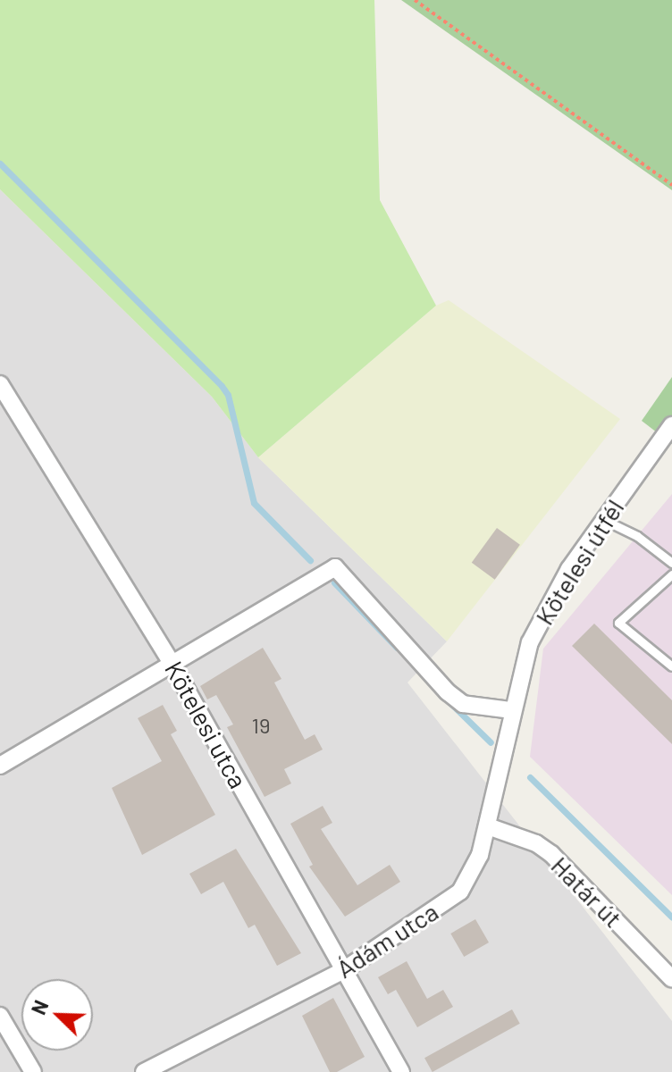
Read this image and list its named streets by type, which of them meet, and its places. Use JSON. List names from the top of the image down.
{
  "streets": {
    "street": [
      "Kötelesi útfél",
      "Kötelesi utca",
      "Határ út",
      "Ádám utca"
    ]
  },
  "crossings": [
    ["Kötelesi útfél", "Ádám utca"],
    ["Kötelesi utca", "Ádám utca"],
    ["Határ út", "Ádám utca"]
  ],
  "house_numbers": ["19"],
  "north": "top left"
}
